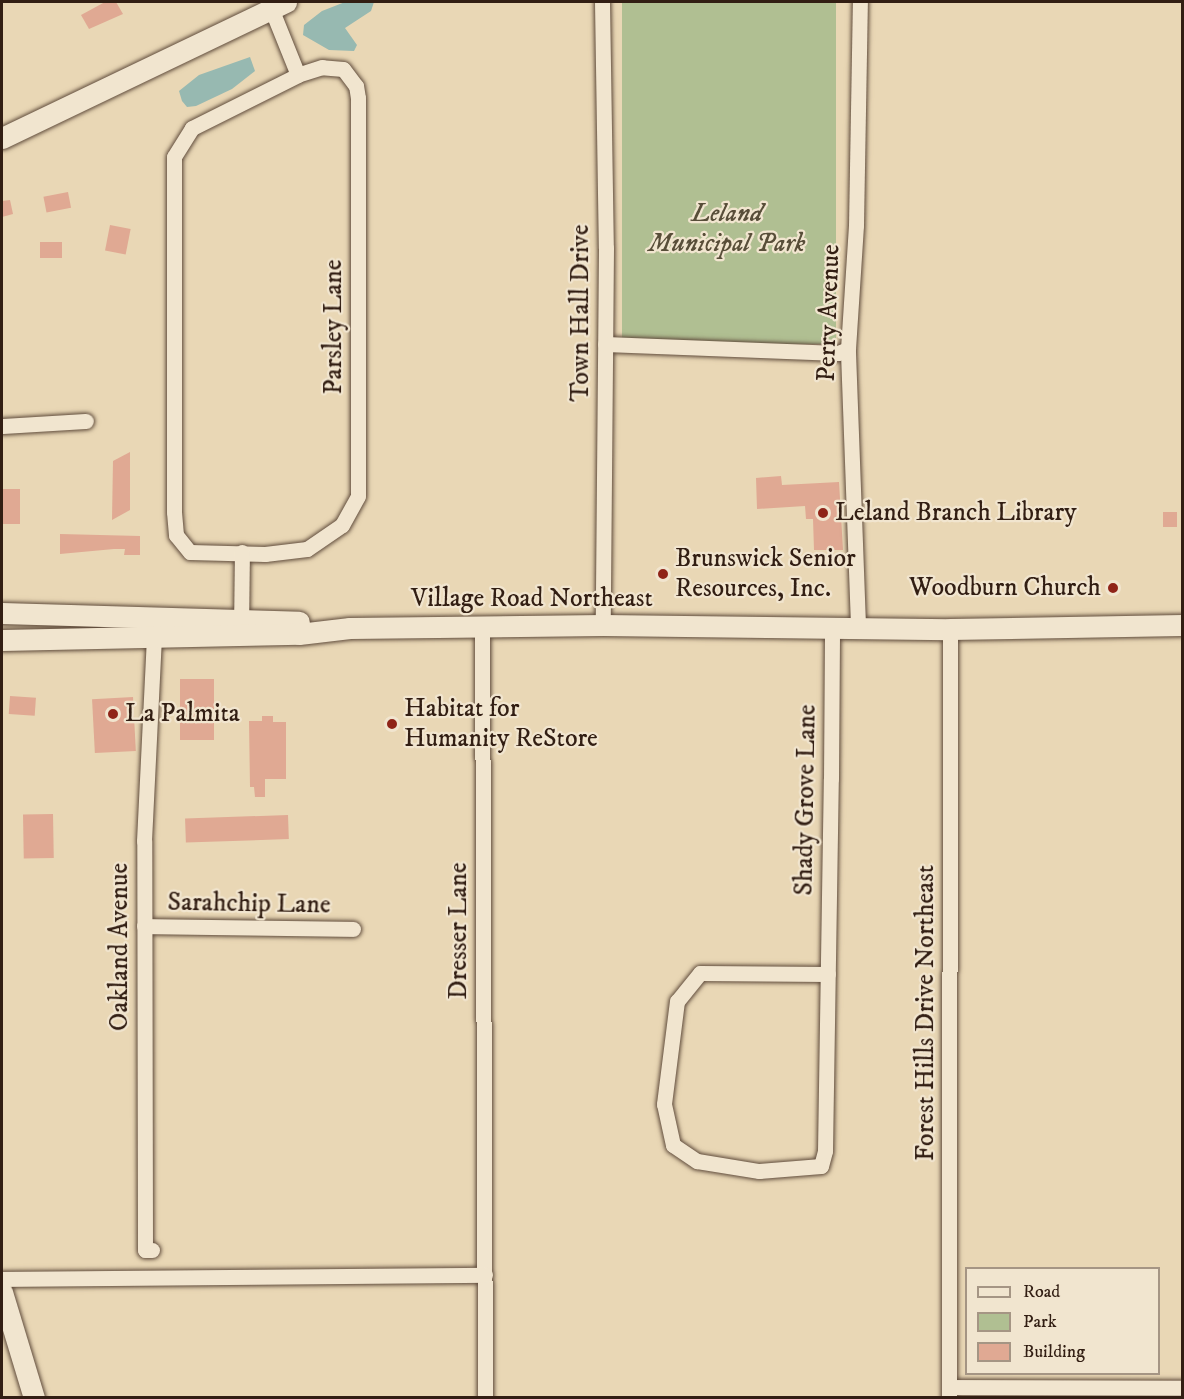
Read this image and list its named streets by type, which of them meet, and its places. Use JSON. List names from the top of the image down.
{
  "streets": {
    "main road": ["Village Road Northeast"],
    "street": [
      "Town Hall Drive",
      "Perry Avenue",
      "Parsley Lane",
      "Shady Grove Lane",
      "Sarahchip Lane",
      "Dresser Lane",
      "Oakland Avenue",
      "Forest Hills Drive Northeast"
    ]
  },
  "crossings": [
    ["Town Hall Drive", "Village Road Northeast"],
    ["Perry Avenue", "Village Road Northeast"],
    ["Village Road Northeast", "Shady Grove Lane"],
    ["Village Road Northeast", "Dresser Lane"],
    ["Village Road Northeast", "Oakland Avenue"],
    ["Village Road Northeast", "Forest Hills Drive Northeast"],
    ["Sarahchip Lane", "Oakland Avenue"]
  ],
  "parks": ["Leland Municipal Park"],
  "places": [
    "Leland Branch Library",
    "Brunswick Senior Resources, Inc.",
    "Woodburn Church",
    "La Palmita",
    "Habitat for Humanity ReStore"
  ],
  "legend": ["Road", "Park", "Building"]
}
